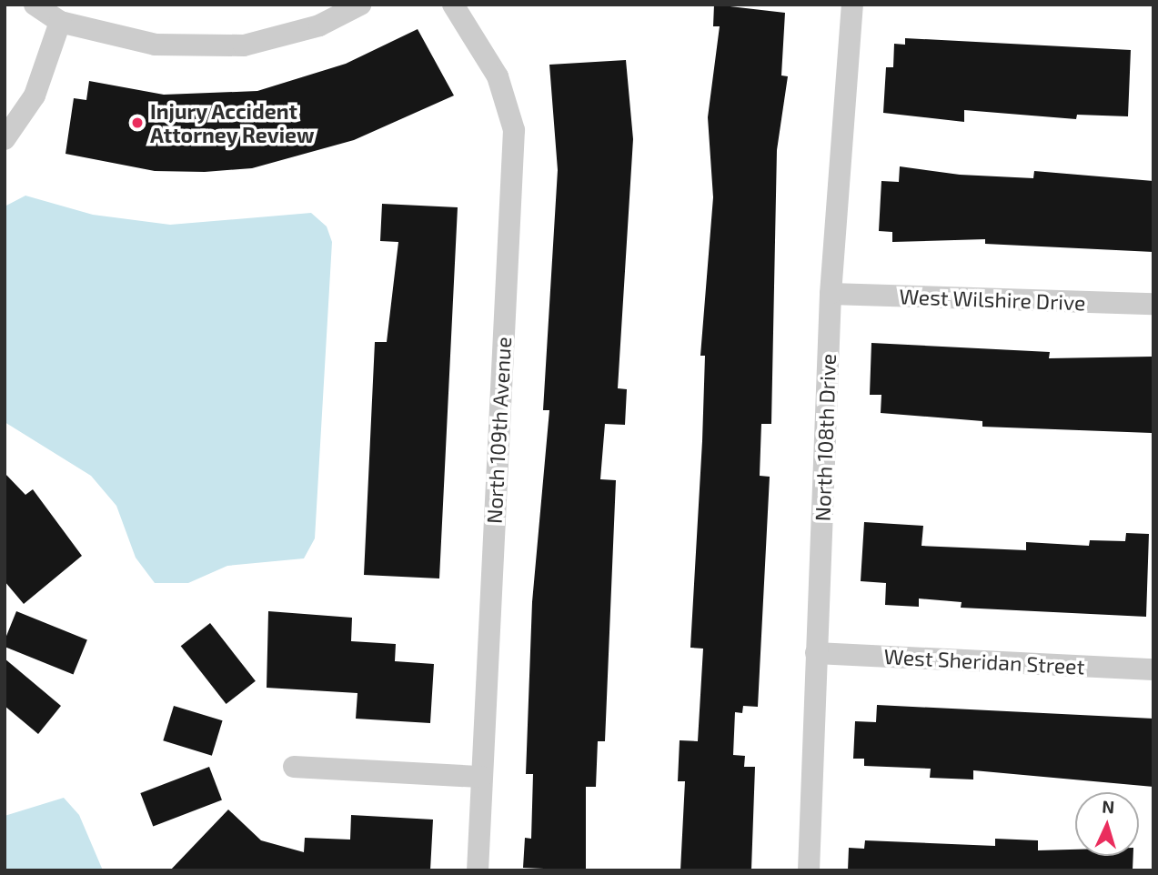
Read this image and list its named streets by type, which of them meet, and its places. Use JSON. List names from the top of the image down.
{
  "streets": {
    "street": [
      "West Wilshire Drive",
      "North 109th Avenue",
      "North 108th Drive",
      "West Sheridan Street"
    ]
  },
  "crossings": [
    ["West Wilshire Drive", "North 108th Drive"],
    ["North 108th Drive", "West Sheridan Street"]
  ],
  "places": ["Injury Accident Attorney Review"],
  "north": "top"
}
